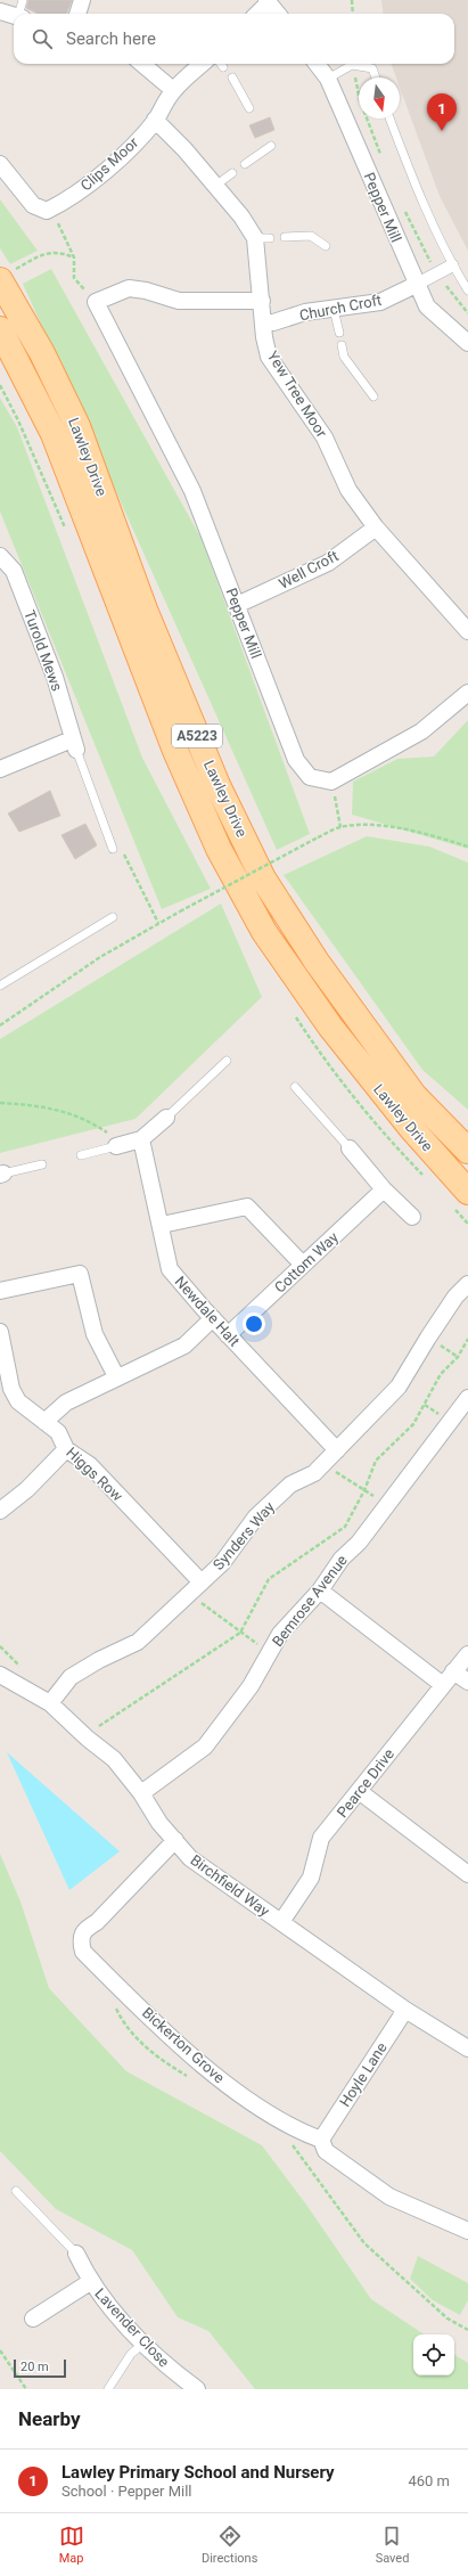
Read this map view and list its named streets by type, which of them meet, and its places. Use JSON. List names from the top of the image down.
{
  "streets": {
    "main road": ["Lawley Drive", "A5223"],
    "street": [
      "Clips Moor",
      "Pepper Mill",
      "Church Croft",
      "Yew Tree Moor",
      "Well Croft",
      "Turold Mews",
      "Cottom Way",
      "Newdale Halt",
      "Higgs Row",
      "Synders Way",
      "Bemrose Avenue",
      "Pearce Drive",
      "Birchfield Way",
      "Bickerton Grove",
      "Hoyle Lane",
      "Lavender Close"
    ]
  },
  "crossings": [
    ["Clips Moor", "Yew Tree Moor"],
    ["Pepper Mill", "Church Croft"],
    ["Pepper Mill", "Well Croft"],
    ["Church Croft", "Yew Tree Moor"],
    ["Yew Tree Moor", "Well Croft"],
    ["Cottom Way", "Newdale Halt"],
    ["Newdale Halt", "Synders Way"],
    ["Higgs Row", "Synders Way"],
    ["Synders Way", "Birchfield Way"],
    ["Bemrose Avenue", "Birchfield Way"],
    ["Pearce Drive", "Birchfield Way"],
    ["Birchfield Way", "Bickerton Grove"],
    ["Birchfield Way", "Hoyle Lane"],
    ["Bickerton Grove", "Hoyle Lane"]
  ],
  "scale_bar": "20 m",
  "north": "bottom",
  "page": {
    "search": "Search here",
    "pins": "1",
    "scale": "20 m",
    "heading": "Nearby",
    "list": [
      {
        "mark": "1",
        "name": "Lawley Primary School and Nursery",
        "note": "School · Pepper Mill",
        "value": "460 m"
      }
    ],
    "nav": ["Map", "Directions", "Saved"]
  }
}
